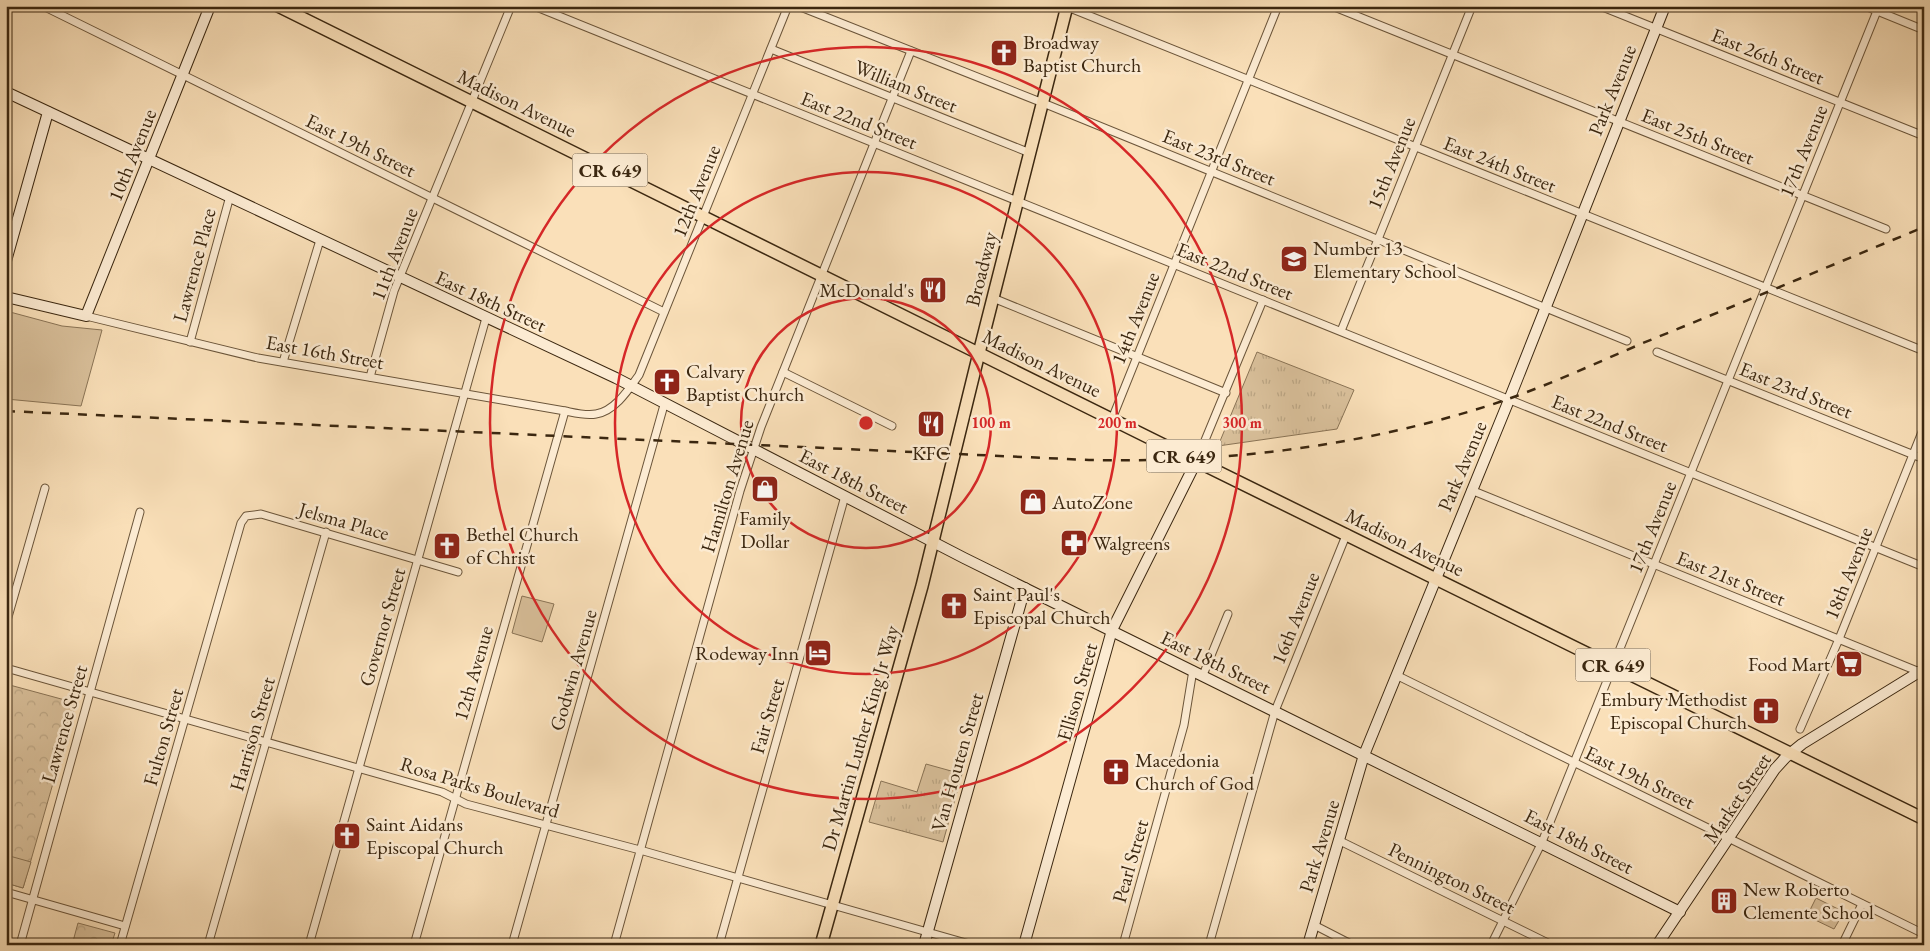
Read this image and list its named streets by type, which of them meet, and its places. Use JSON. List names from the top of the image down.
{
  "streets": {
    "main road": [
      "Madison Avenue",
      "CR 649",
      "Broadway",
      "Dr Martin Luther King Jr Way"
    ],
    "street": [
      "East 26th Street",
      "William Street",
      "Park Avenue",
      "East 22nd Street",
      "East 25th Street",
      "East 19th Street",
      "17th Avenue",
      "10th Avenue",
      "East 23rd Street",
      "15th Avenue",
      "East 24th Street",
      "12th Avenue",
      "11th Avenue",
      "Lawrence Place",
      "East 18th Street",
      "14th Avenue",
      "East 16th Street",
      "Hamilton Avenue",
      "Jelsma Place",
      "18th Avenue",
      "East 21st Street",
      "16th Avenue",
      "Governor Street",
      "Godwin Avenue",
      "Ellison Street",
      "Fair Street",
      "Lawrence Street",
      "Harrison Street",
      "Fulton Street",
      "Van Houten Street",
      "Rosa Parks Boulevard",
      "Market Street",
      "Pearl Street",
      "Pennington Street"
    ]
  },
  "crossings": [
    ["East 26th Street", "Park Avenue"],
    ["East 26th Street", "17th Avenue"],
    ["William Street", "12th Avenue"],
    ["William Street", "Broadway"],
    ["William Street", "Hamilton Avenue"],
    ["Park Avenue", "Madison Avenue"],
    ["Park Avenue", "East 22nd Street"],
    ["Park Avenue", "East 25th Street"],
    ["Park Avenue", "East 19th Street"],
    ["Park Avenue", "East 23rd Street"],
    ["Park Avenue", "East 24th Street"],
    ["Park Avenue", "East 18th Street"],
    ["Park Avenue", "East 21st Street"],
    ["Park Avenue", "Pennington Street"],
    ["Madison Avenue", "17th Avenue"],
    ["Madison Avenue", "12th Avenue"],
    ["Madison Avenue", "11th Avenue"],
    ["Madison Avenue", "Broadway"],
    ["Madison Avenue", "14th Avenue"],
    ["Madison Avenue", "Hamilton Avenue"],
    ["Madison Avenue", "16th Avenue"],
    ["Madison Avenue", "Ellison Street"],
    ["Madison Avenue", "Market Street"],
    ["East 22nd Street", "17th Avenue"],
    ["East 22nd Street", "15th Avenue"],
    ["East 22nd Street", "12th Avenue"],
    ["East 22nd Street", "Broadway"],
    ["East 22nd Street", "14th Avenue"],
    ["East 22nd Street", "Hamilton Avenue"],
    ["East 22nd Street", "18th Avenue"],
    ["East 25th Street", "17th Avenue"],
    ["East 25th Street", "15th Avenue"],
    ["East 19th Street", "17th Avenue"],
    ["East 19th Street", "10th Avenue"],
    ["East 19th Street", "12th Avenue"],
    ["East 19th Street", "11th Avenue"],
    ["East 19th Street", "Market Street"],
    ["17th Avenue", "East 23rd Street"],
    ["17th Avenue", "East 24th Street"],
    ["17th Avenue", "East 18th Street"],
    ["17th Avenue", "East 21st Street"],
    ["17th Avenue", "Pennington Street"],
    ["10th Avenue", "East 18th Street"],
    ["10th Avenue", "East 16th Street"],
    ["East 23rd Street", "15th Avenue"],
    ["East 23rd Street", "Broadway"],
    ["East 23rd Street", "14th Avenue"],
    ["East 23rd Street", "Hamilton Avenue"],
    ["East 23rd Street", "18th Avenue"],
    ["15th Avenue", "East 24th Street"],
    ["East 24th Street", "Broadway"],
    ["East 24th Street", "14th Avenue"],
    ["12th Avenue", "East 18th Street"],
    ["12th Avenue", "East 16th Street"],
    ["12th Avenue", "Rosa Parks Boulevard"],
    ["11th Avenue", "East 18th Street"],
    ["11th Avenue", "East 16th Street"],
    ["Lawrence Place", "East 18th Street"],
    ["Lawrence Place", "East 16th Street"],
    ["Broadway", "East 18th Street"],
    ["Broadway", "Dr Martin Luther King Jr Way"],
    ["East 18th Street", "East 16th Street"],
    ["East 18th Street", "Hamilton Avenue"],
    ["East 18th Street", "16th Avenue"],
    ["East 18th Street", "Governor Street"],
    ["East 18th Street", "Godwin Avenue"],
    ["East 18th Street", "Ellison Street"],
    ["East 18th Street", "Fair Street"],
    ["East 18th Street", "Dr Martin Luther King Jr Way"],
    ["East 18th Street", "Van Houten Street"],
    ["East 18th Street", "Market Street"],
    ["East 18th Street", "Pearl Street"],
    ["East 16th Street", "Governor Street"],
    ["Hamilton Avenue", "Rosa Parks Boulevard"],
    ["Jelsma Place", "Governor Street"],
    ["Jelsma Place", "Harrison Street"],
    ["Jelsma Place", "Fulton Street"],
    ["18th Avenue", "East 21st Street"],
    ["East 21st Street", "Market Street"],
    ["Governor Street", "Rosa Parks Boulevard"],
    ["Godwin Avenue", "Rosa Parks Boulevard"],
    ["Fair Street", "Rosa Parks Boulevard"],
    ["Lawrence Street", "Rosa Parks Boulevard"],
    ["Harrison Street", "Rosa Parks Boulevard"],
    ["Fulton Street", "Rosa Parks Boulevard"],
    ["Dr Martin Luther King Jr Way", "Rosa Parks Boulevard"],
    ["Van Houten Street", "Rosa Parks Boulevard"]
  ],
  "places": {
    "church": [
      "Broadway Baptist Church",
      "Calvary Baptist Church",
      "Bethel Church of Christ",
      "Saint Paul's Episcopal Church",
      "Embury Methodist Episcopal Church",
      "Macedonia Church of God",
      "Saint Aidans Episcopal Church"
    ],
    "school or university": ["Number 13 Elementary School"],
    "restaurant": ["McDonald's", "KFC"],
    "shop": ["Family Dollar", "AutoZone"],
    "pharmacy": ["Walgreens"],
    "hotel": ["Rodeway Inn"],
    "supermarket": ["Food Mart"],
    "building": ["New Roberto Clemente School"]
  },
  "rings": ["100 m", "200 m", "300 m"]
}
